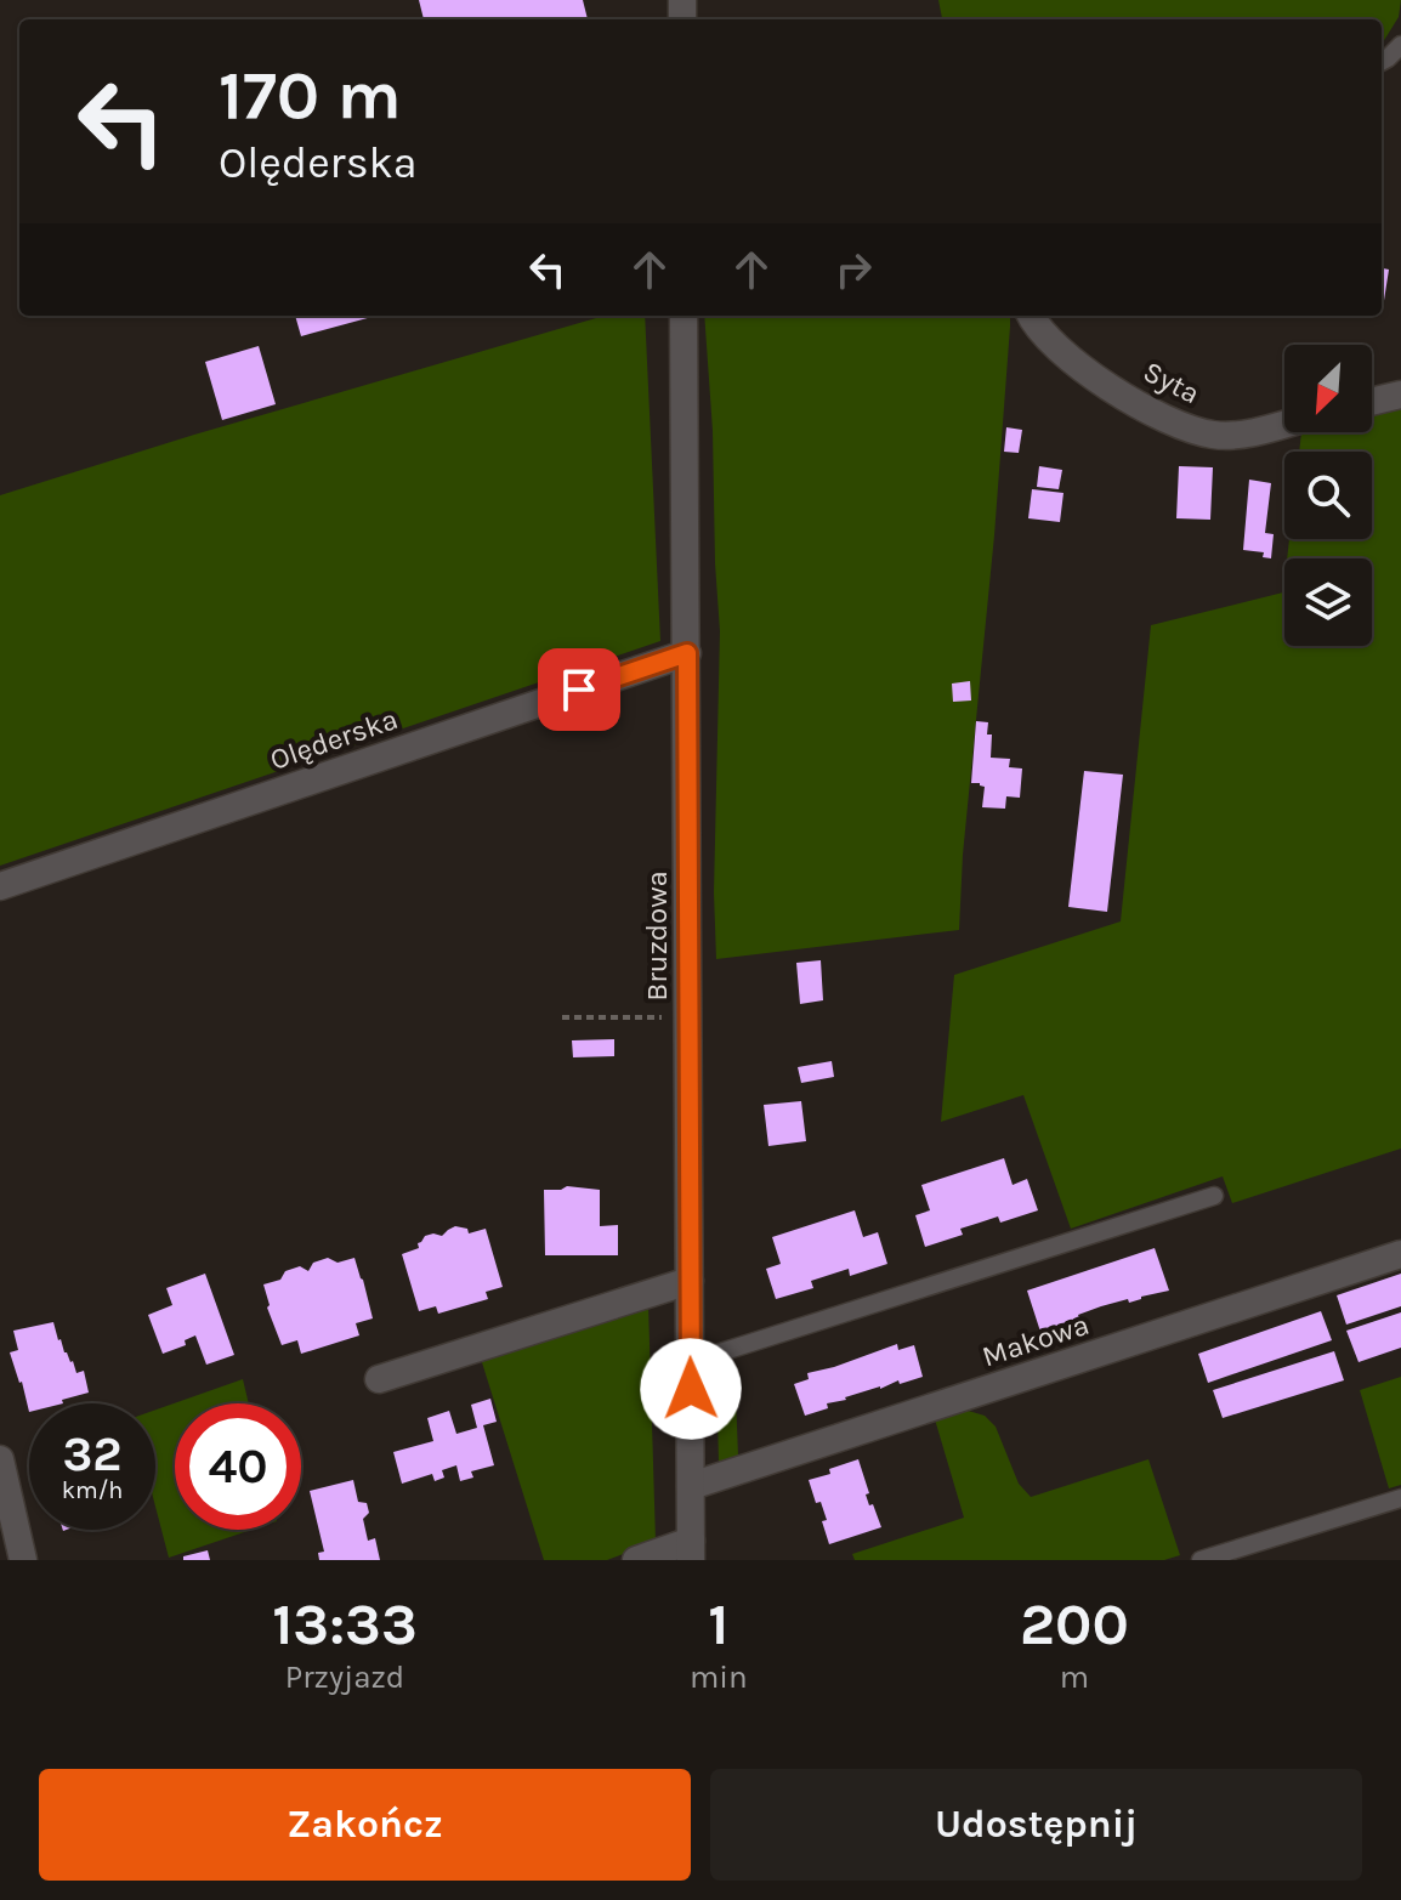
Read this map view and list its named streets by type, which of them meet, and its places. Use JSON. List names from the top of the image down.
{
  "streets": {
    "street": [
      "Syta",
      "Olęderska",
      "Bruzdowa",
      "Makowa"
    ]
  },
  "crossings": [
    ["Olęderska", "Bruzdowa"],
    ["Bruzdowa", "Makowa"]
  ],
  "north": "bottom left",
  "page": {
    "turn": ["170 m", "Olęderska"],
    "speed": "32 km/h",
    "limit": "40",
    "eta": [
      "13:33",
      "Przyjazd",
      "1",
      "min",
      "200",
      "m"
    ],
    "buttons": ["Zakończ", "Udostępnij"]
  }
}
